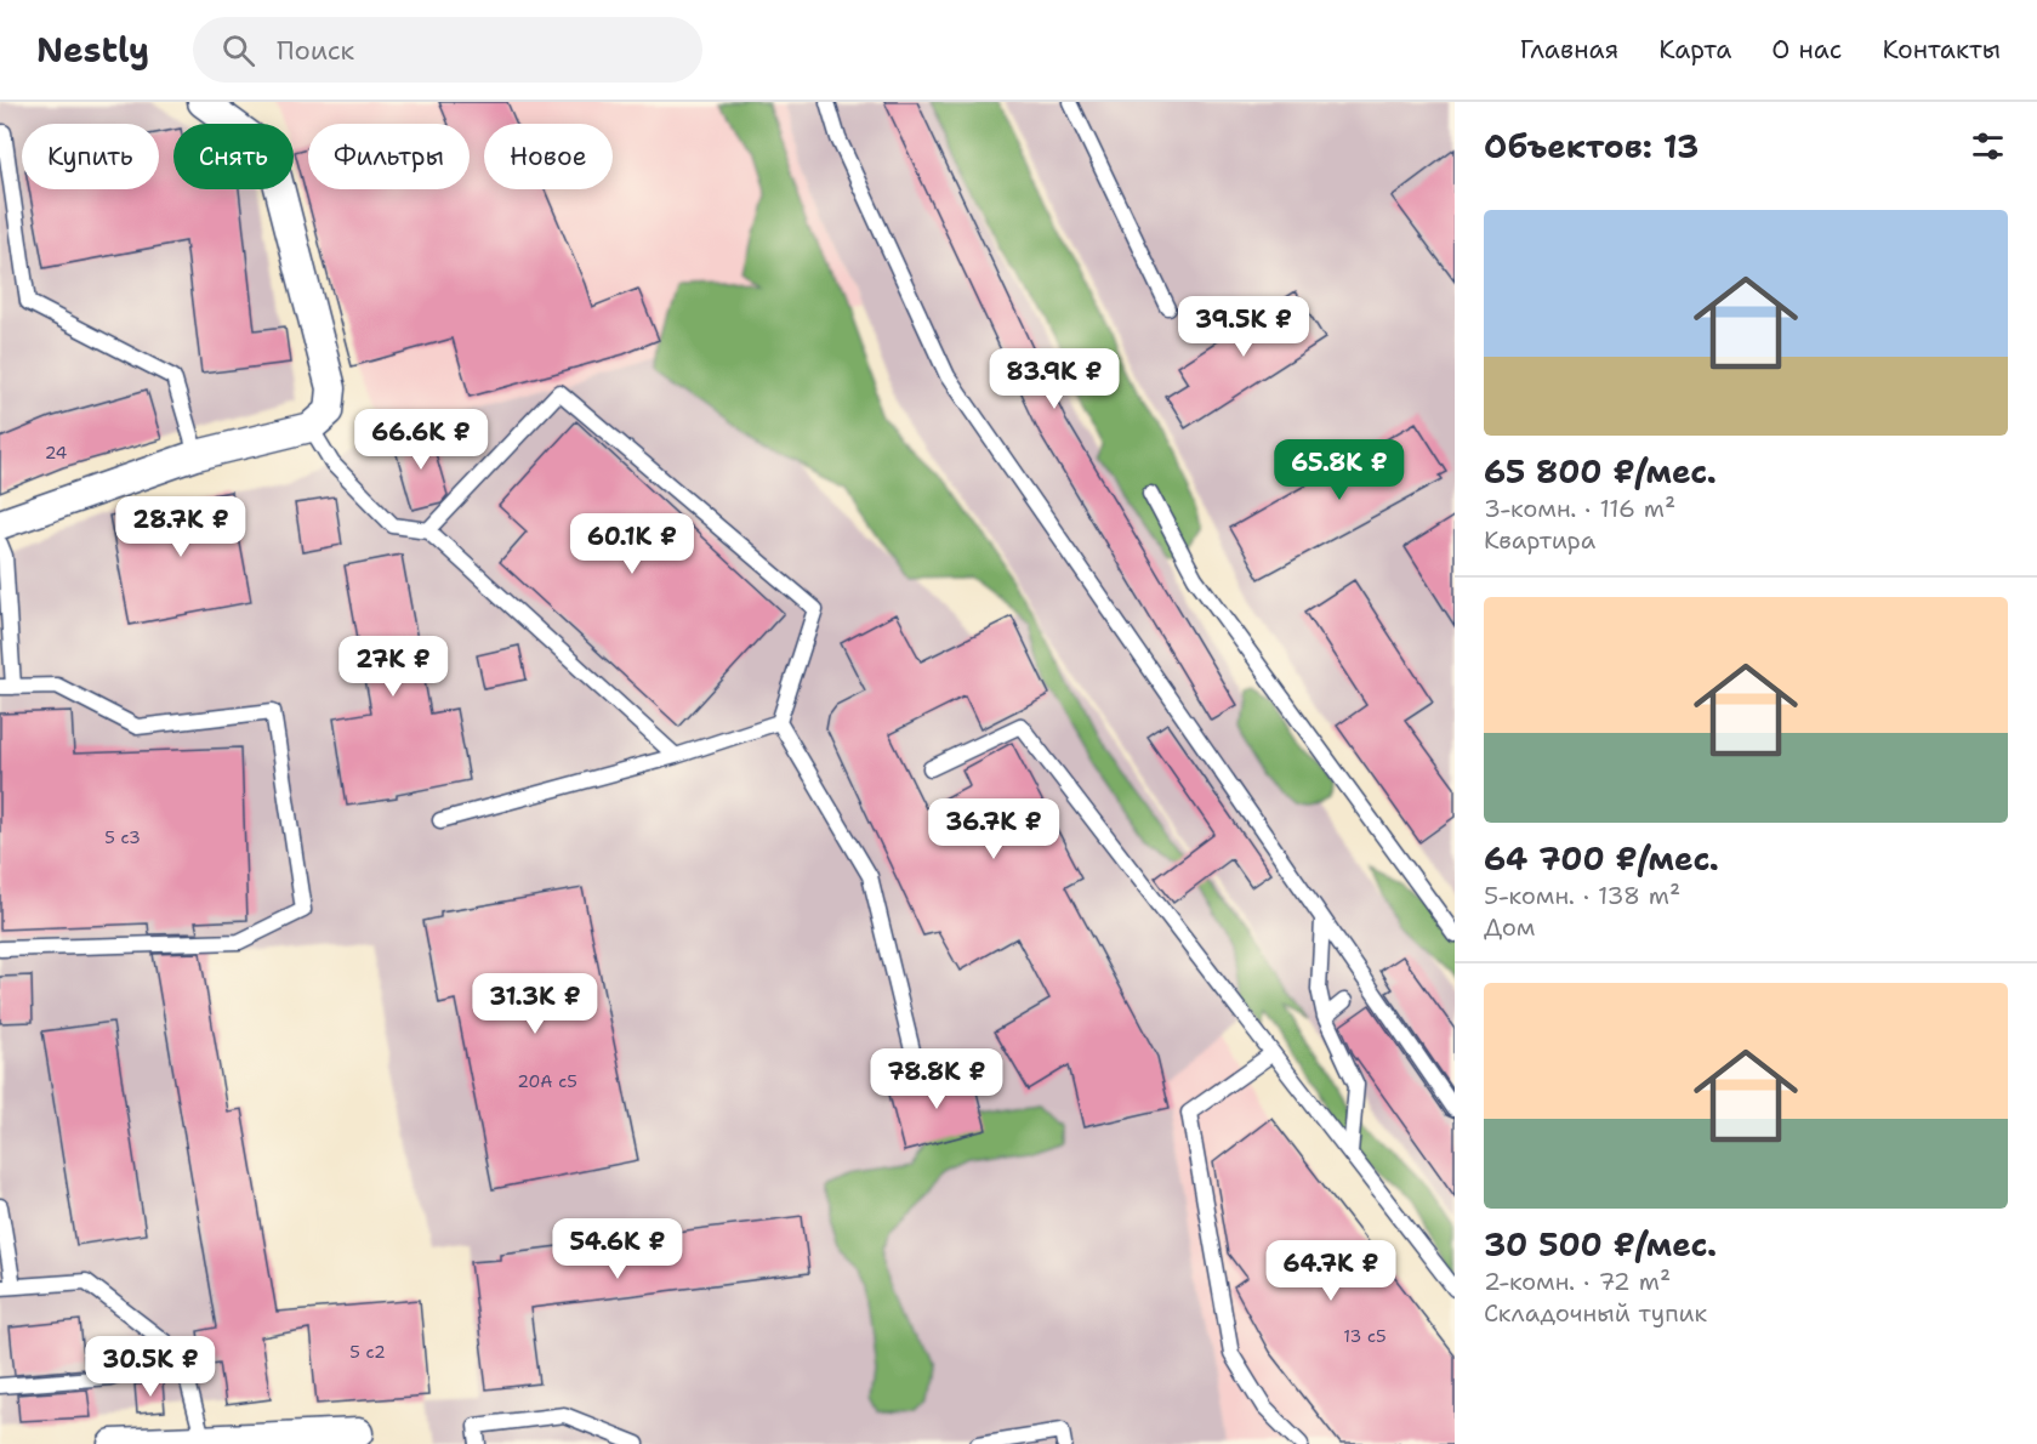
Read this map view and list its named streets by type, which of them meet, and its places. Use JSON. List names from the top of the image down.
{
  "house_numbers": [
    "24",
    "5 с3",
    "20А с5",
    "13 с5",
    "5 с2"
  ],
  "page": {
    "header": "Nestly",
    "search": "Поиск",
    "nav": [
      "Главная",
      "Карта",
      "О нас",
      "Контакты"
    ],
    "heading": "Объектов: 13",
    "chip": [
      "Купить",
      "Снять",
      "Фильтры",
      "Новое"
    ],
    "list": [
      {
        "name": "65 800 ₽/мес.",
        "note": "3-комн. · 116 m² · Квартира"
      },
      {
        "name": "64 700 ₽/мес.",
        "note": "5-комн. · 138 m² · Дом"
      },
      {
        "name": "30 500 ₽/мес.",
        "note": "2-комн. · 72 m² · Складочный тупик"
      }
    ],
    "price": [
      "39.5K ₽",
      "83.9K ₽",
      "66.6K ₽",
      "65.8K ₽",
      "28.7K ₽",
      "60.1K ₽",
      "27K ₽",
      "36.7K ₽",
      "31.3K ₽",
      "78.8K ₽",
      "54.6K ₽",
      "64.7K ₽",
      "30.5K ₽"
    ]
  }
}
